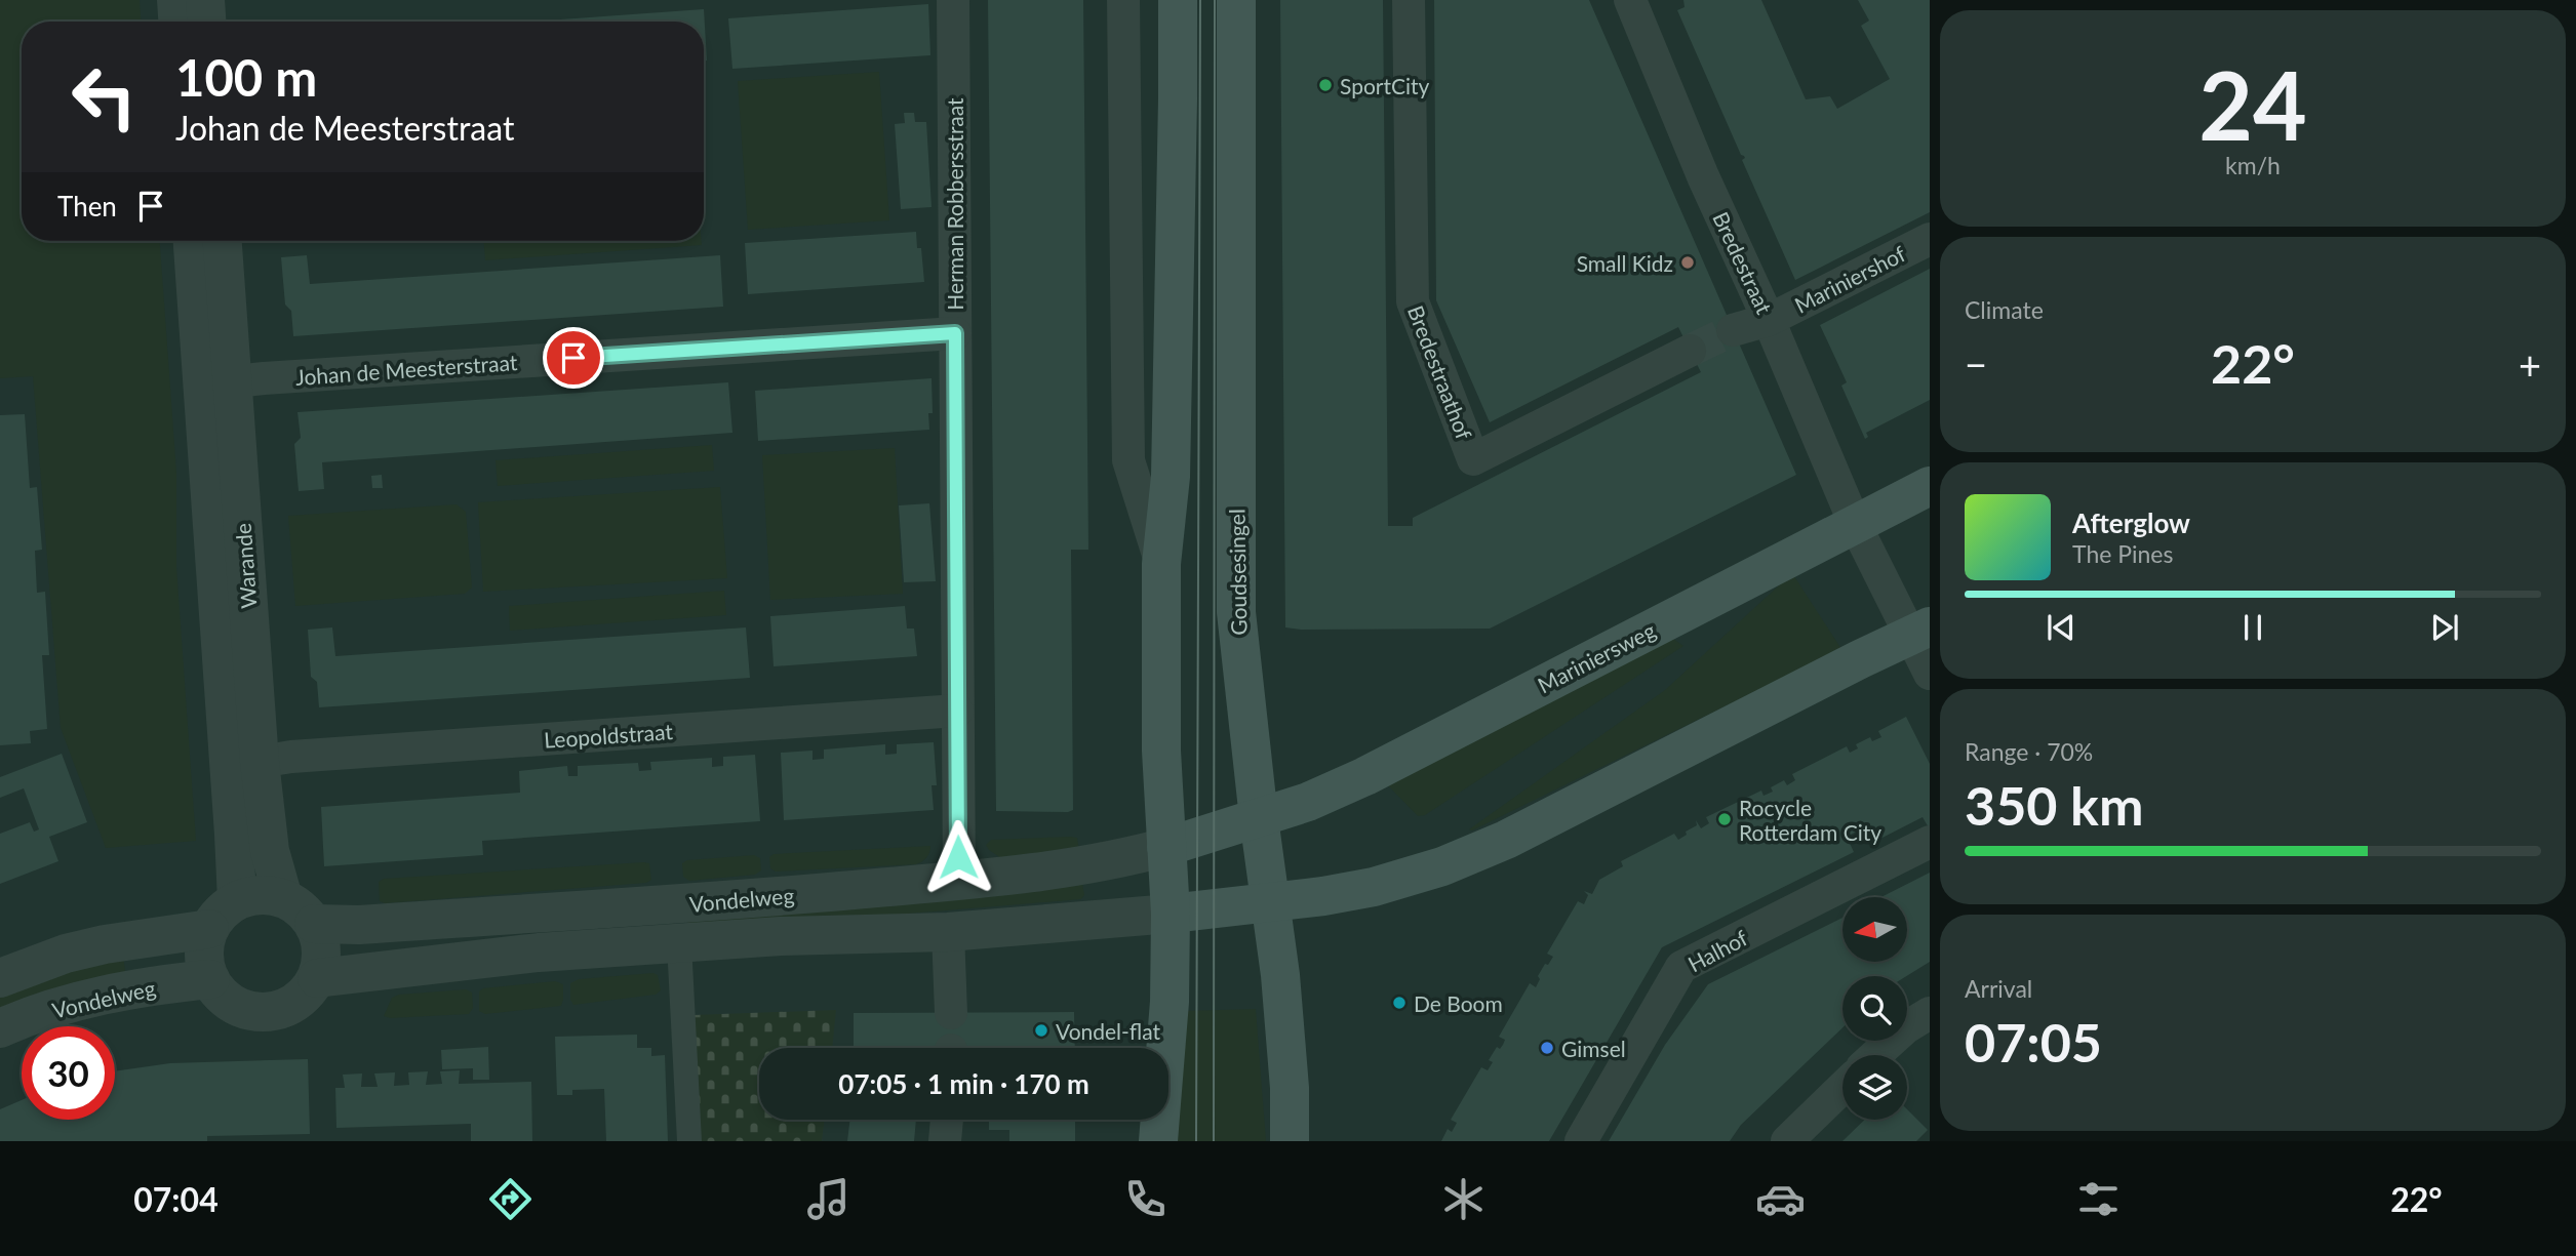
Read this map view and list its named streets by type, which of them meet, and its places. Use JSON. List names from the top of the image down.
{
  "streets": {
    "main road": ["Goudsesingel", "Mariniersweg"],
    "street": [
      "Herman Robbersstraat",
      "Bredestraat",
      "Mariniershof",
      "Johan de Meesterstraat",
      "Bredestraathof",
      "Warande",
      "Leopoldstraat",
      "Vondelweg",
      "Halhof"
    ]
  },
  "crossings": [
    ["Herman Robbersstraat", "Johan de Meesterstraat"],
    ["Herman Robbersstraat", "Leopoldstraat"],
    ["Herman Robbersstraat", "Vondelweg"],
    ["Bredestraat", "Mariniershof"],
    ["Bredestraat", "Mariniersweg"],
    ["Johan de Meesterstraat", "Warande"],
    ["Warande", "Leopoldstraat"],
    ["Warande", "Vondelweg"],
    ["Goudsesingel", "Mariniersweg"],
    ["Mariniersweg", "Vondelweg"]
  ],
  "places": [
    "SportCity",
    "Small Kidz",
    "Rocycle Rotterdam City",
    "De Boom",
    "Vondel-flat",
    "Gimsel"
  ],
  "north": "left",
  "page": {
    "tile": [
      ["24", "km/h"],
      "Climate",
      ["Range · 70%", "350 km"],
      ["Arrival", "07:05"]
    ],
    "turn": ["100 m", "Johan de Meesterstraat"],
    "then": "Then",
    "heat": ["−", "22°", "+"],
    "song": ["Afterglow", "The Pines"],
    "limit": "30",
    "trip": "07:05 · 1 min · 170 m",
    "tabs": ["07:04", "22°"]
  }
}
